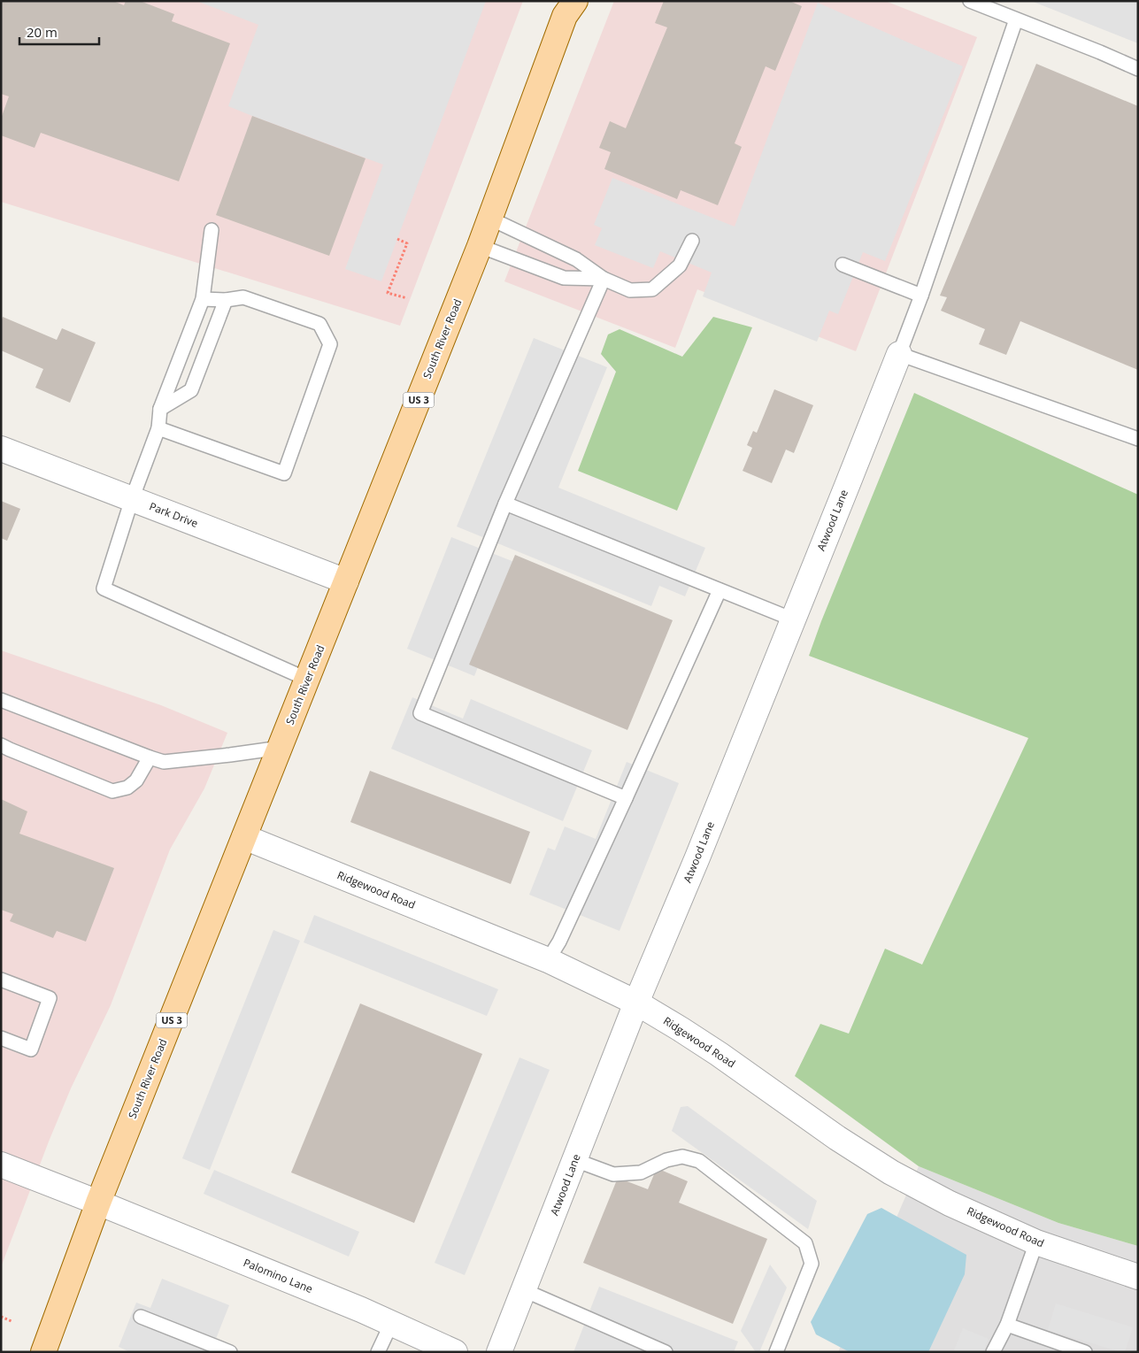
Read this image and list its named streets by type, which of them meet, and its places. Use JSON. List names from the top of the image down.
{
  "streets": {
    "main road": ["South River Road", "US 3"],
    "street": [
      "Park Drive",
      "Atwood Lane",
      "Ridgewood Road",
      "Palomino Lane"
    ]
  },
  "crossings": [
    ["South River Road", "Park Drive"],
    ["South River Road", "Ridgewood Road"],
    ["South River Road", "Palomino Lane"],
    ["Atwood Lane", "Ridgewood Road"]
  ],
  "scale_bar": "20 m"
}
